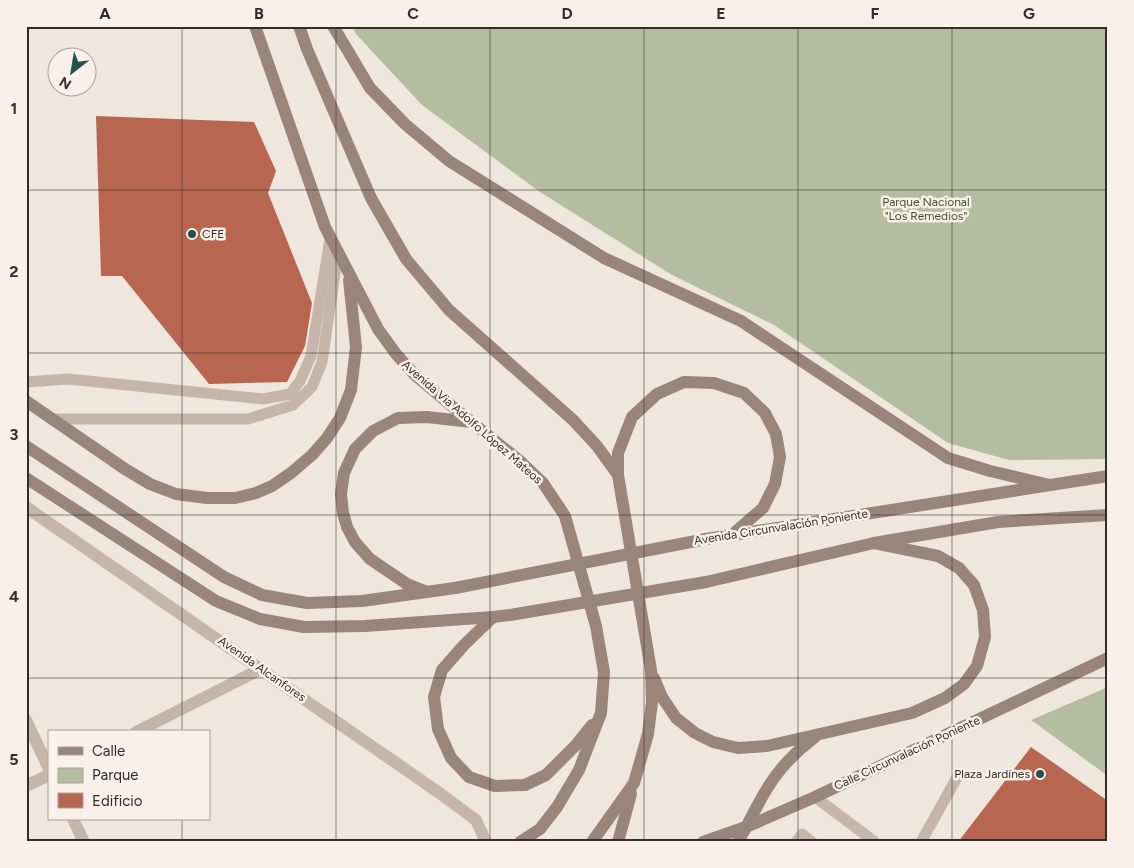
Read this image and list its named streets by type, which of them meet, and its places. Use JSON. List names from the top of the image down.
{
  "streets": {
    "main road": ["Avenida Via Adolfo López Mateos", "Avenida Circunvalación Poniente", "Calle Circunvalación Poniente"],
    "street": ["Avenida Alcanfores"]
  },
  "parks": ["Parque Nacional \"Los Remedios\""],
  "places": ["CFE", "Plaza Jardínes"],
  "legend": ["Calle", "Parque", "Edificio"],
  "north": "bottom left",
  "grid": {
    "columns": [
      "A",
      "B",
      "C",
      "D",
      "E",
      "F",
      "G"
    ],
    "rows": [
      "1",
      "2",
      "3",
      "4",
      "5"
    ]
  }
}
